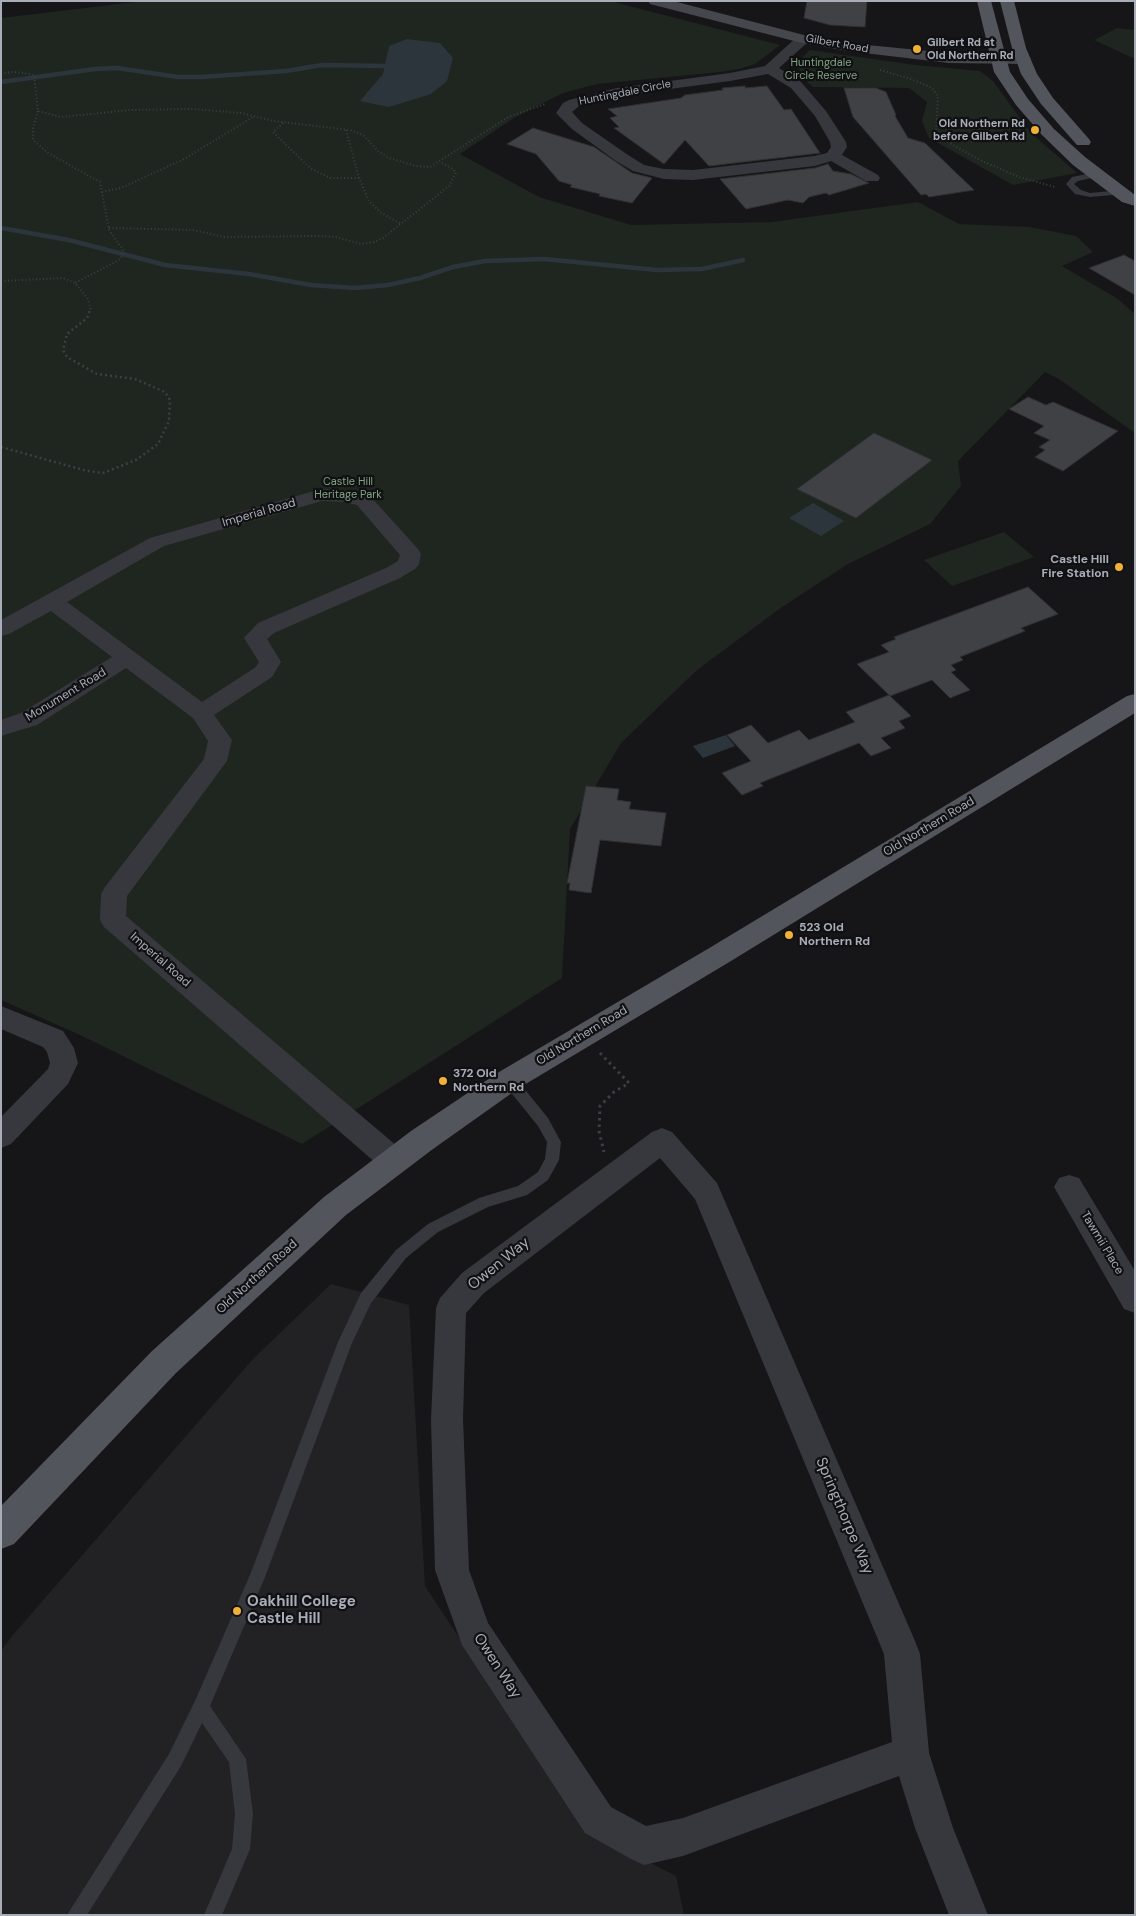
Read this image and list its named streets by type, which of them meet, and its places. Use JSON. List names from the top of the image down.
{
  "streets": {
    "main road": ["Gilbert Road", "Old Northern Road"],
    "street": [
      "Huntingdale Circle",
      "Imperial Road",
      "Monument Road",
      "Tawmii Place",
      "Owen Way",
      "Springthorpe Way"
    ]
  },
  "crossings": [
    ["Gilbert Road", "Huntingdale Circle"],
    ["Imperial Road", "Monument Road"],
    ["Imperial Road", "Old Northern Road"],
    ["Owen Way", "Springthorpe Way"]
  ],
  "parks": ["Huntingdale Circle Reserve", "Castle Hill Heritage Park"],
  "places": [
    "Gilbert Rd at Old Northern Rd",
    "Old Northern Rd before Gilbert Rd",
    "Castle Hill Fire Station",
    "523 Old Northern Rd",
    "372 Old Northern Rd",
    "Oakhill College Castle Hill"
  ]
}
